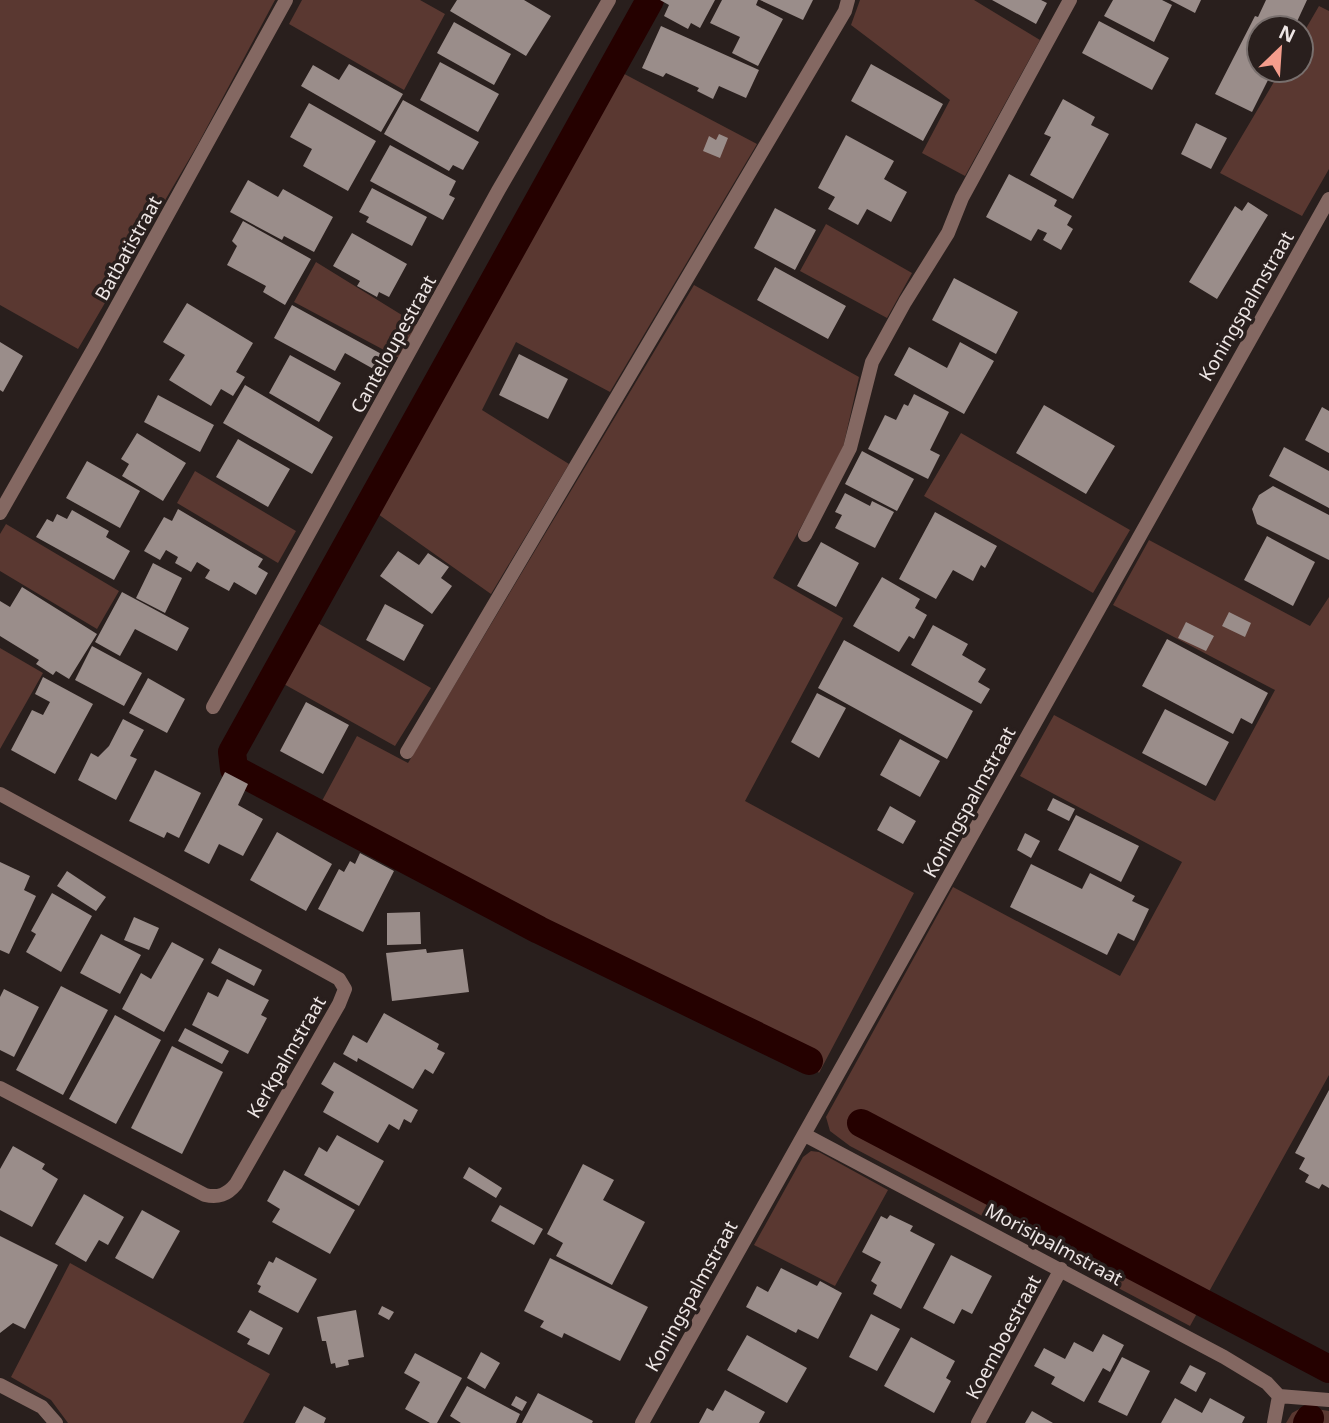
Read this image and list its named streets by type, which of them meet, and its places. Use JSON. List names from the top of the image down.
{
  "streets": {
    "street": [
      "Batbatistraat",
      "Koningspalmstraat",
      "Canteloupestraat",
      "Kerkpalmstraat",
      "Morisipalmstraat",
      "Koemboestraat"
    ]
  },
  "crossings": [
    ["Koningspalmstraat", "Morisipalmstraat"],
    ["Morisipalmstraat", "Koemboestraat"]
  ],
  "north": "top right"
}
